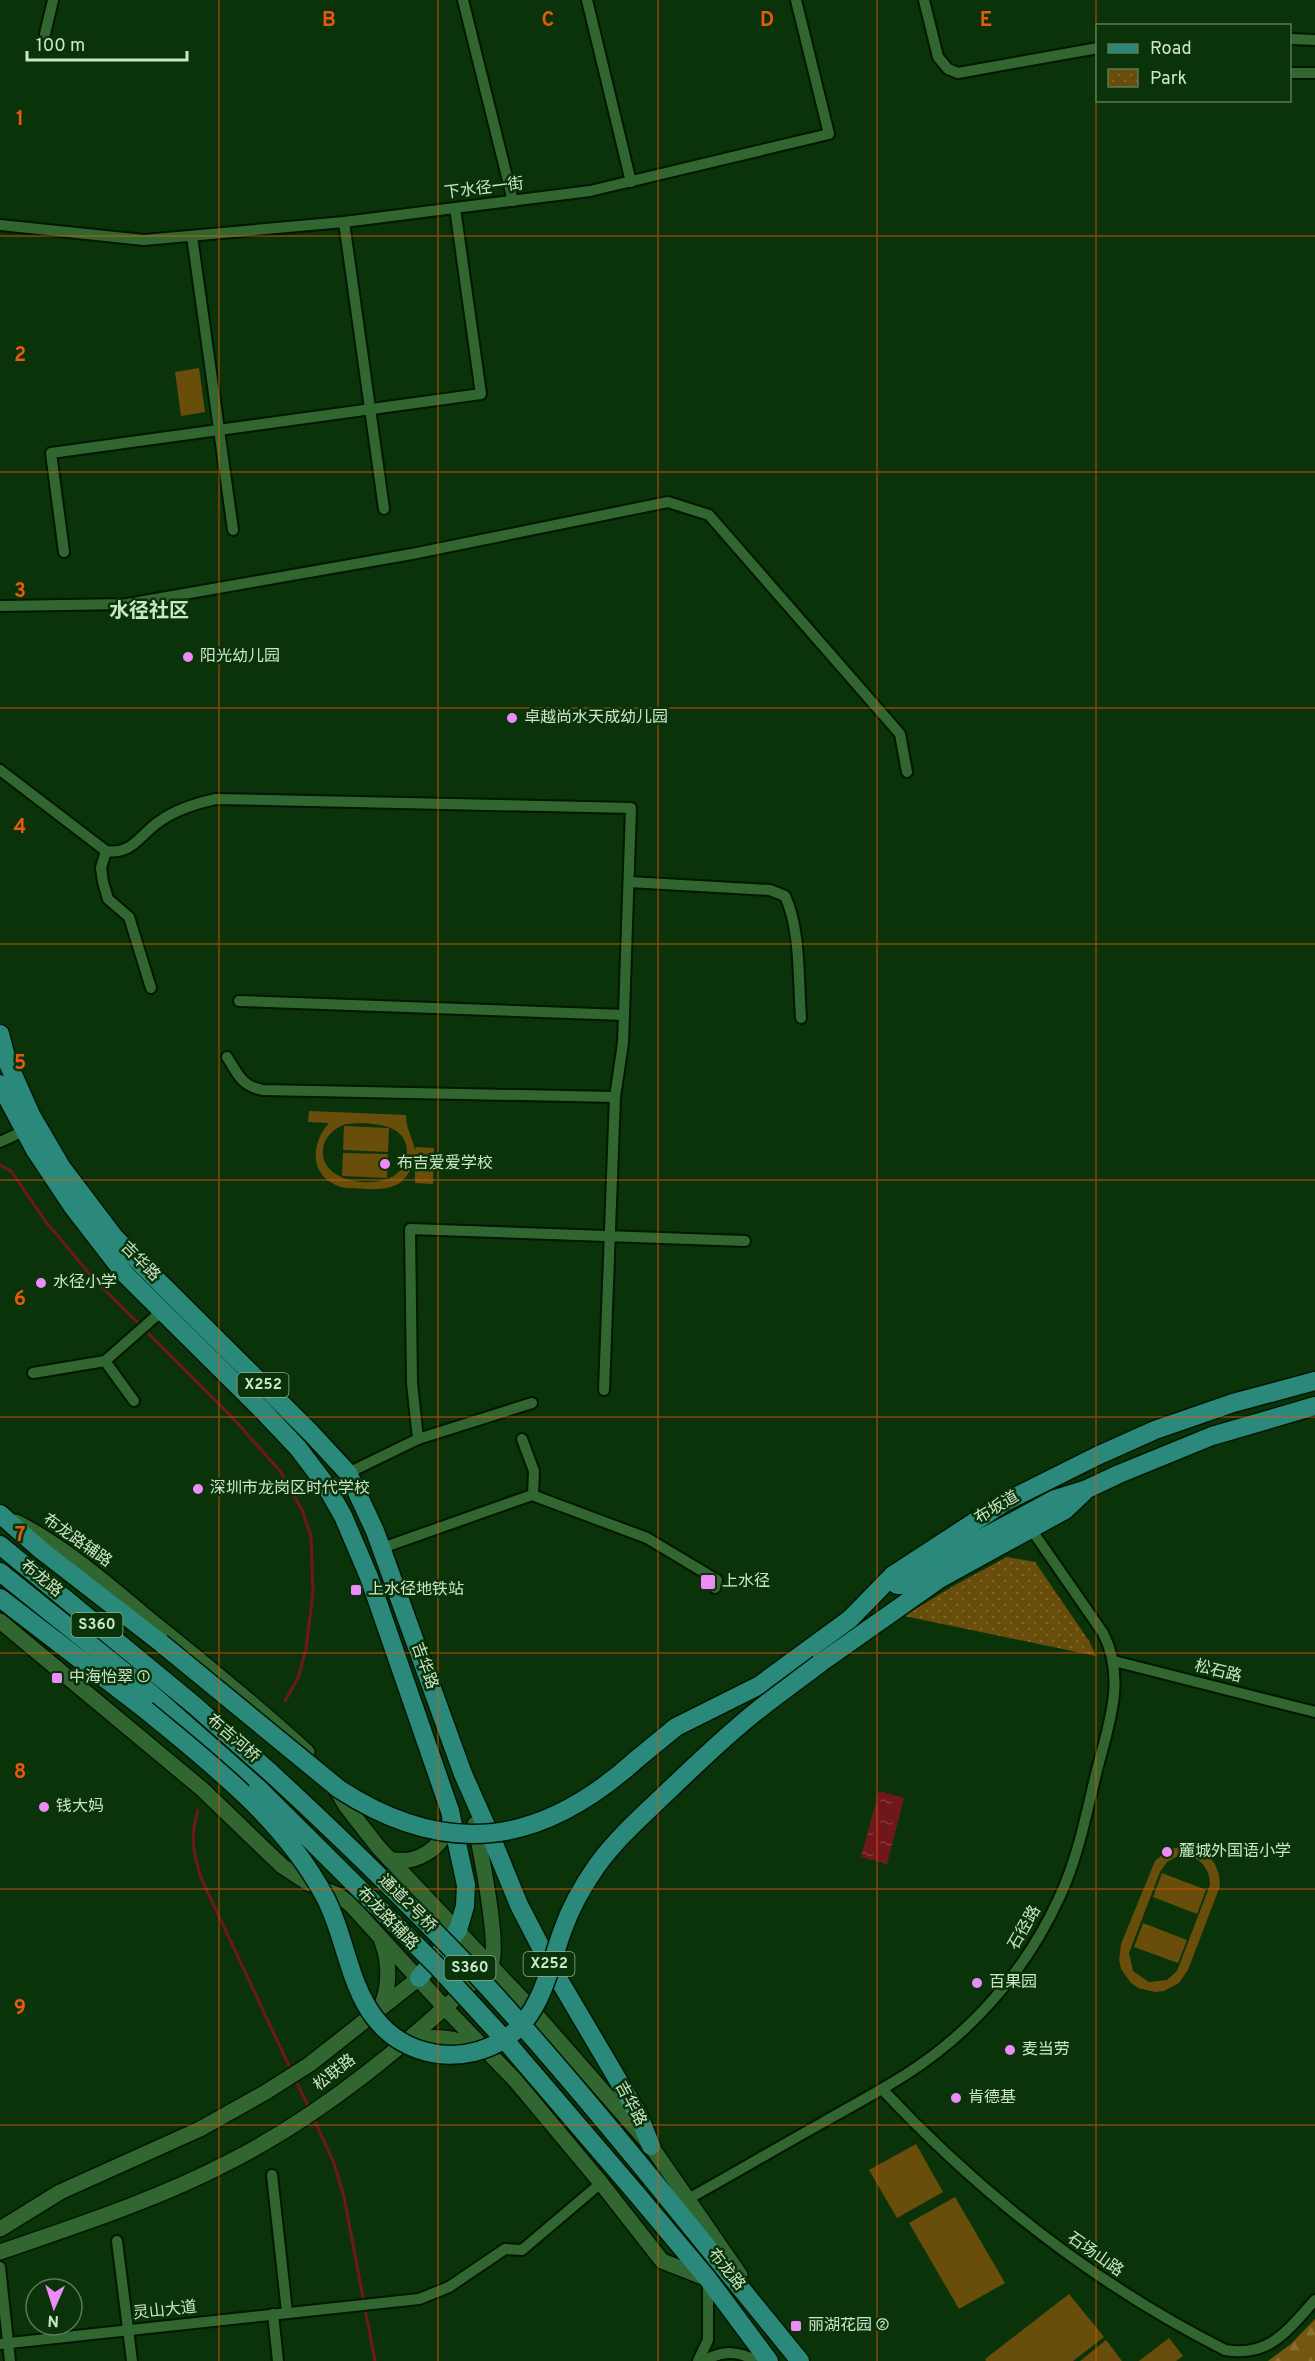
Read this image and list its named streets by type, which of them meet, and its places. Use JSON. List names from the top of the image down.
{
  "streets": {
    "main road": [
      "吉华路",
      "X252",
      "布坂道",
      "布龙路辅路",
      "布龙路",
      "S360",
      "布吉河桥",
      "通道2号桥",
      "松联路"
    ],
    "street": [
      "下水径一街",
      "松石路",
      "石径路",
      "石场山路",
      "灵山大道"
    ]
  },
  "crossings": [
    ["吉华路", "布龙路辅路"],
    ["吉华路", "布龙路"],
    ["吉华路", "石径路"],
    ["吉华路", "松联路"],
    ["布坂道", "布龙路辅路"],
    ["布龙路辅路", "布龙路"],
    ["布龙路辅路", "松联路"],
    ["布龙路辅路", "灵山大道"],
    ["布龙路", "布吉河桥"],
    ["布龙路", "通道2号桥"],
    ["松石路", "石径路"],
    ["布吉河桥", "通道2号桥"],
    ["石径路", "石场山路"]
  ],
  "districts": ["水径社区"],
  "places": {
    "other": [
      "阳光幼儿园",
      "卓越尚水天成幼儿园",
      "布吉爱爱学校",
      "水径小学",
      "深圳市龙岗区时代学校",
      "钱大妈",
      "麓城外国语小学",
      "百果园",
      "麦当劳",
      "肯德基"
    ],
    "transit": [
      "上水径",
      "上水径地铁站",
      "中海怡翠 ①",
      "丽湖花园 ②"
    ]
  },
  "legend": ["Road", "Park"],
  "scale_bar": "100 m",
  "north": "bottom",
  "grid": {
    "columns": [
      "B",
      "C",
      "D",
      "E"
    ],
    "rows": [
      "1",
      "2",
      "3",
      "4",
      "5",
      "6",
      "7",
      "8",
      "9"
    ]
  }
}
